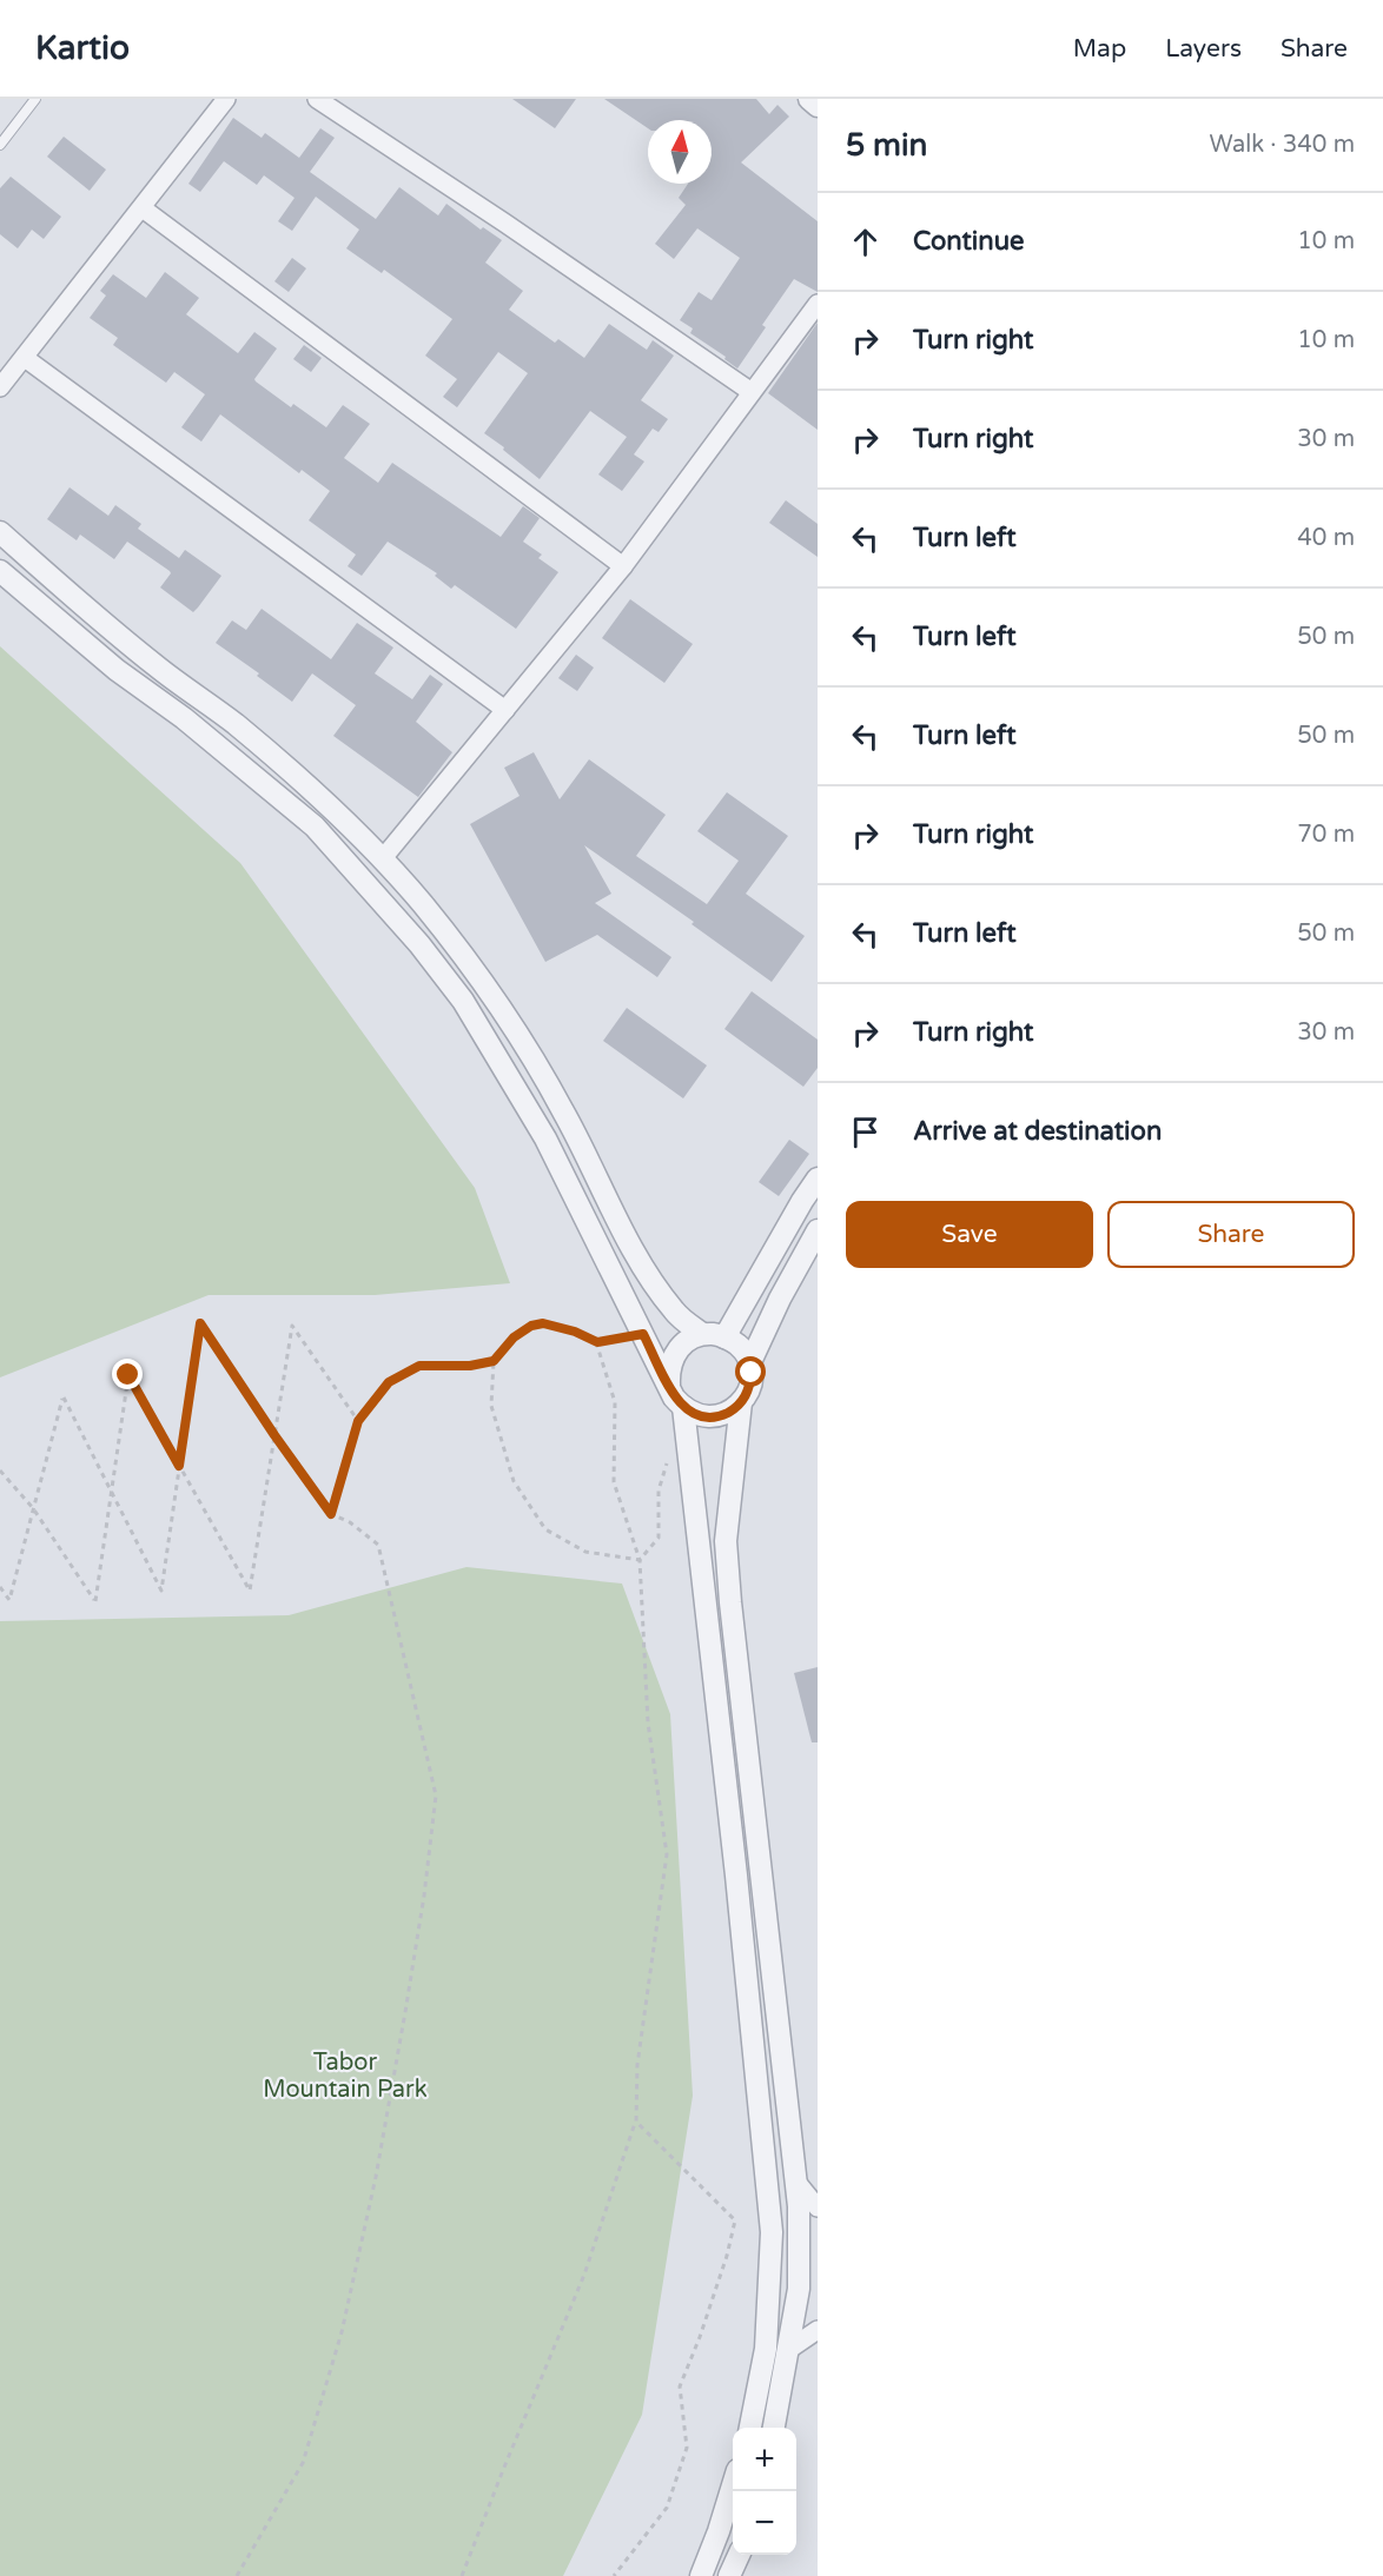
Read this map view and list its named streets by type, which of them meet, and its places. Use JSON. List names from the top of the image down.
{
  "parks": ["Tabor Mountain Park"],
  "north": "top",
  "page": {
    "header": "Kartio",
    "nav": ["Map", "Layers", "Share"],
    "heading": ["5 min", "Walk · 340 m"],
    "list": [
      ["Continue", "10 m"],
      ["Turn right", "10 m"],
      ["Turn right", "30 m"],
      ["Turn left", "40 m"],
      ["Turn left", "50 m"],
      ["Turn left", "50 m"],
      ["Turn right", "70 m"],
      ["Turn left", "50 m"],
      ["Turn right", "30 m"],
      "Arrive at destination"
    ],
    "buttons": ["Save", "Share"],
    "map_buttons": ["+", "−"]
  }
}
